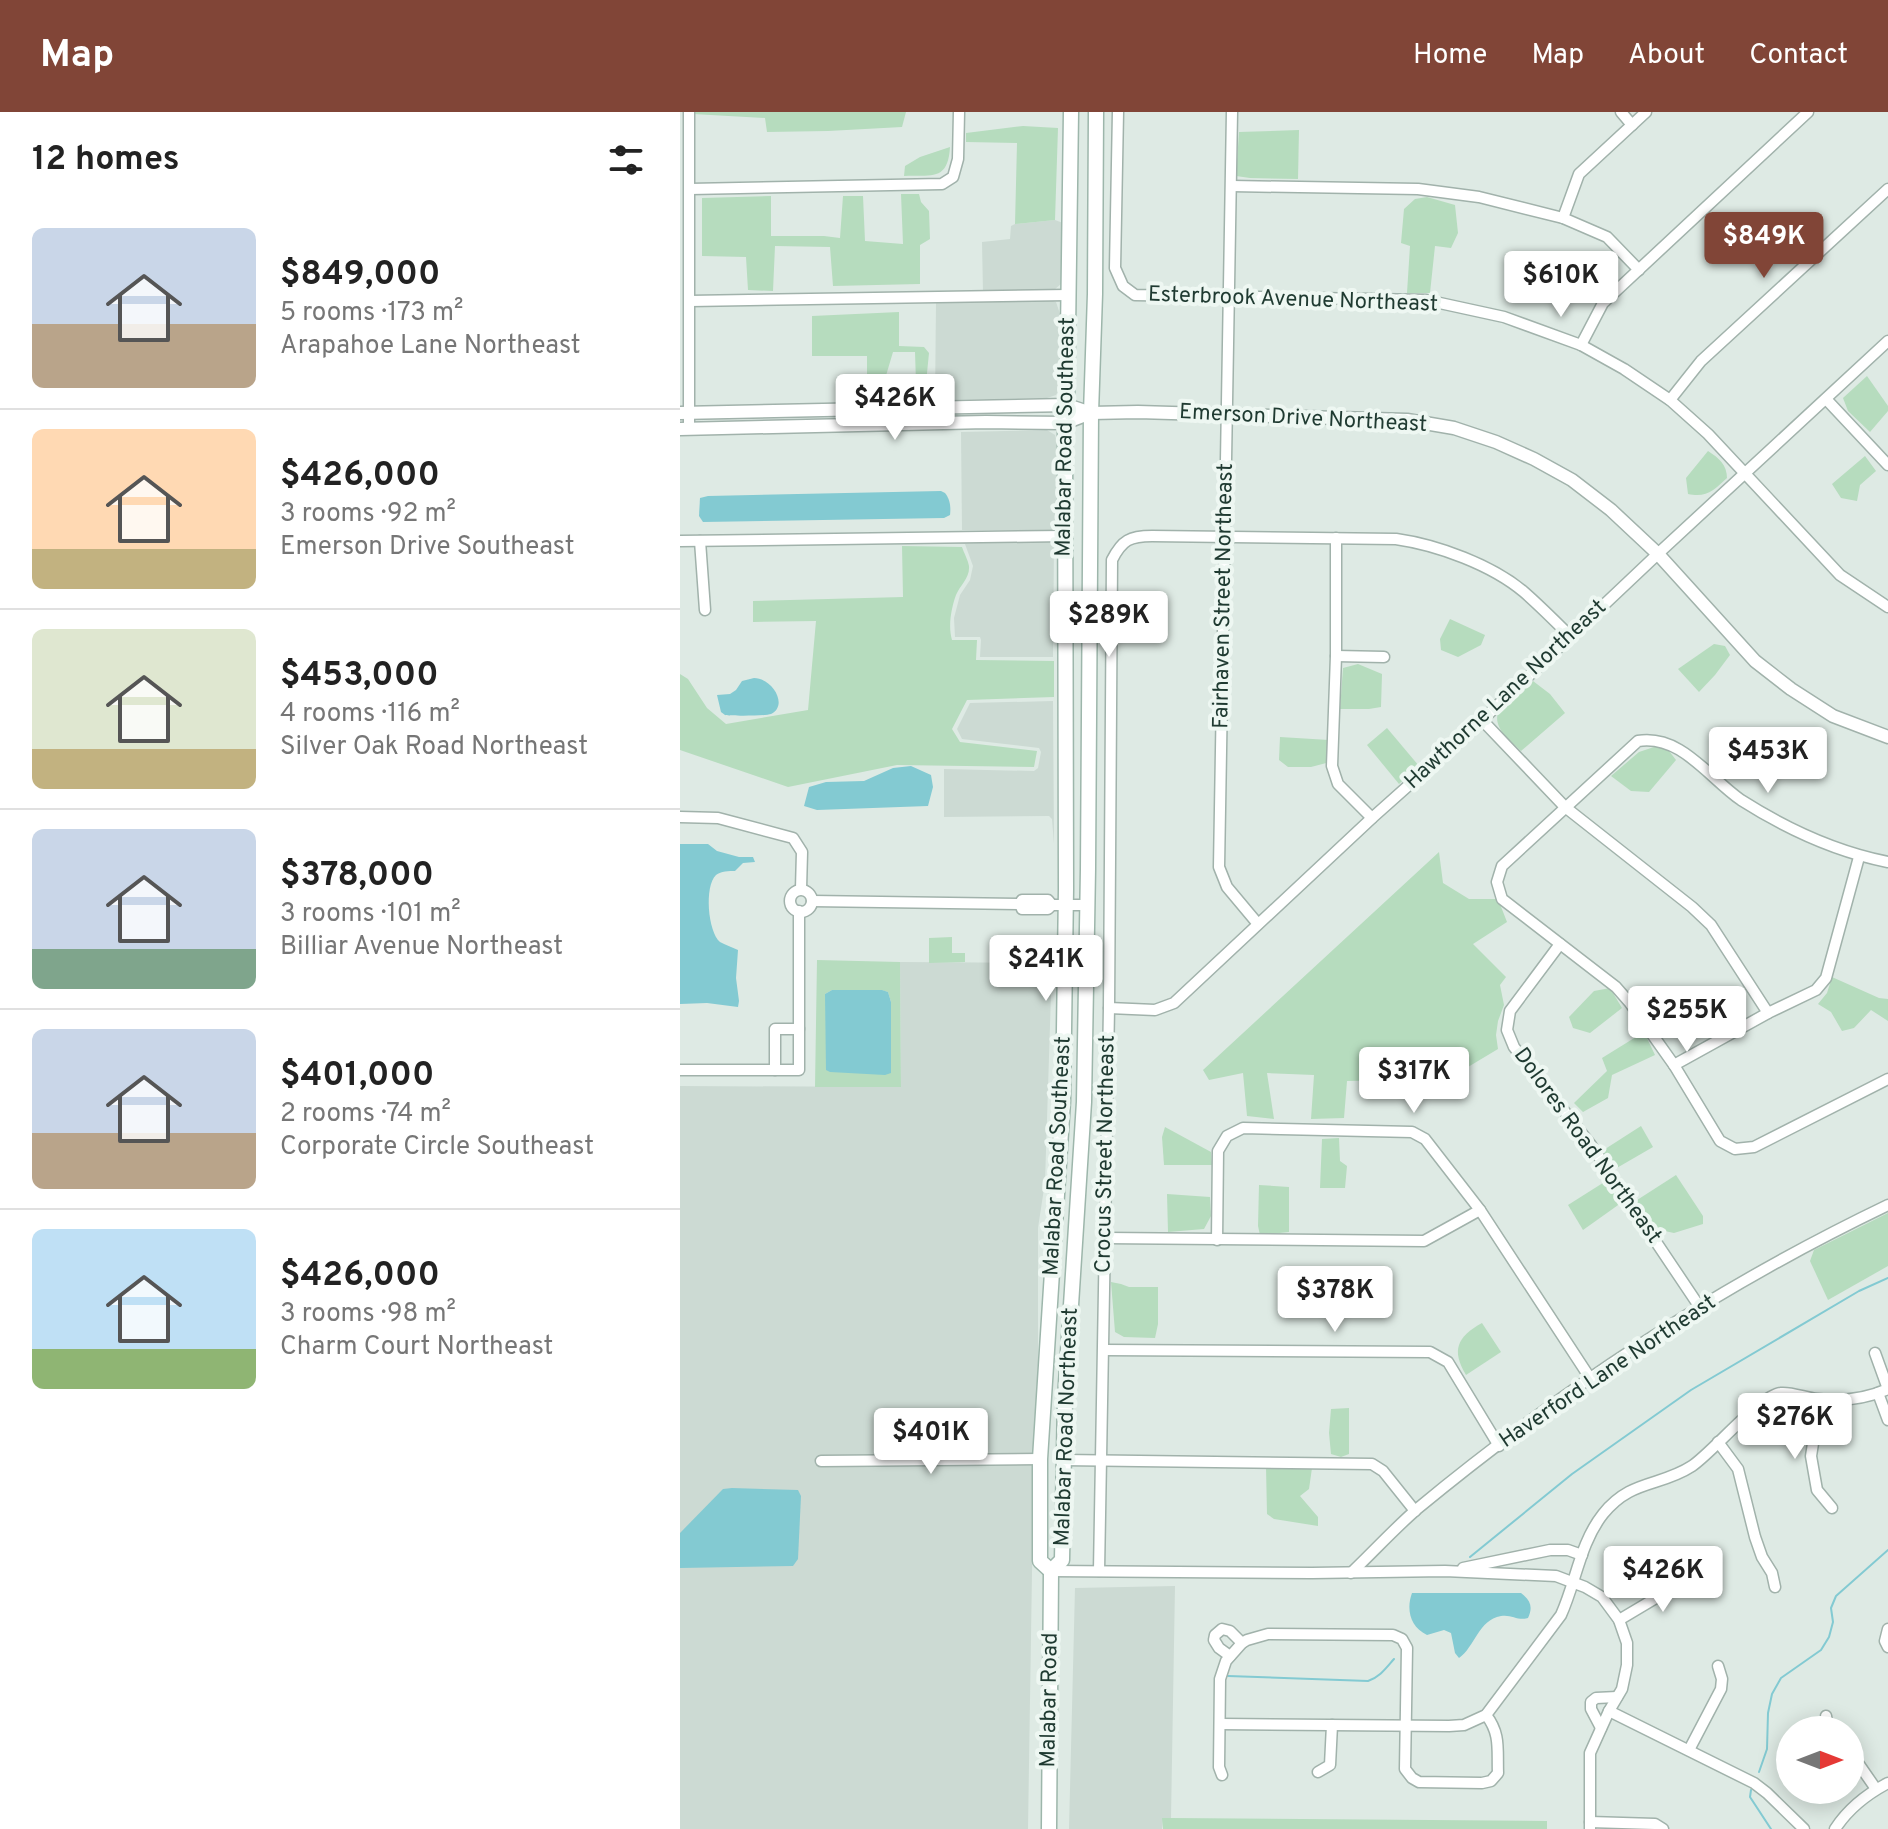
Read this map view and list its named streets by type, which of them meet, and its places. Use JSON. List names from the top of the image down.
{
  "streets": {
    "main road": ["Malabar Road Southeast", "Malabar Road Northeast", "Malabar Road"],
    "street": [
      "Esterbrook Avenue Northeast",
      "Emerson Drive Northeast",
      "Fairhaven Street Northeast",
      "Hawthorne Lane Northeast",
      "Dolores Road Northeast",
      "Crocus Street Northeast",
      "Haverford Lane Northeast"
    ]
  },
  "crossings": [
    ["Esterbrook Avenue Northeast", "Fairhaven Street Northeast"],
    ["Esterbrook Avenue Northeast", "Hawthorne Lane Northeast"],
    ["Emerson Drive Northeast", "Fairhaven Street Northeast"],
    ["Emerson Drive Northeast", "Hawthorne Lane Northeast"],
    ["Emerson Drive Northeast", "Malabar Road Northeast"],
    ["Malabar Road Southeast", "Malabar Road Northeast"],
    ["Malabar Road Southeast", "Malabar Road"],
    ["Fairhaven Street Northeast", "Hawthorne Lane Northeast"],
    ["Fairhaven Street Northeast", "Crocus Street Northeast"],
    ["Hawthorne Lane Northeast", "Crocus Street Northeast"],
    ["Dolores Road Northeast", "Haverford Lane Northeast"],
    ["Malabar Road Northeast", "Malabar Road"]
  ],
  "north": "right",
  "page": {
    "header": "Map",
    "nav": [
      "Home",
      "Map",
      "About",
      "Contact"
    ],
    "heading": "12 homes",
    "list": [
      {
        "name": "$849,000",
        "note": "5 rooms · 173 m² · Arapahoe Lane Northeast"
      },
      {
        "name": "$426,000",
        "note": "3 rooms · 92 m² · Emerson Drive Southeast"
      },
      {
        "name": "$453,000",
        "note": "4 rooms · 116 m² · Silver Oak Road Northeast"
      },
      {
        "name": "$378,000",
        "note": "3 rooms · 101 m² · Billiar Avenue Northeast"
      },
      {
        "name": "$401,000",
        "note": "2 rooms · 74 m² · Corporate Circle Southeast"
      },
      {
        "name": "$426,000",
        "note": "3 rooms · 98 m² · Charm Court Northeast"
      }
    ],
    "price": [
      "$849K",
      "$610K",
      "$426K",
      "$289K",
      "$453K",
      "$241K",
      "$255K",
      "$317K",
      "$378K",
      "$276K",
      "$401K",
      "$426K"
    ]
  }
}
